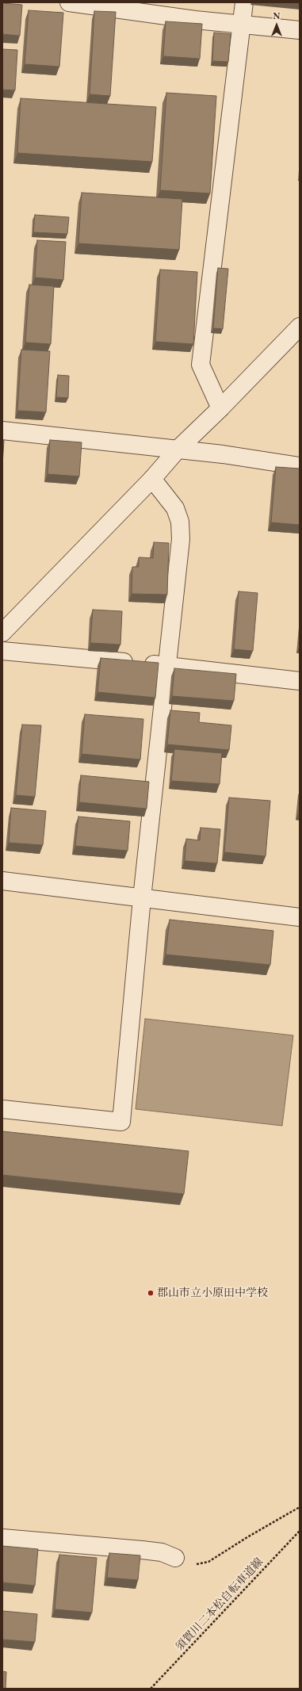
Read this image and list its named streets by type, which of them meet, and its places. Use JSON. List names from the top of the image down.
{
  "streets": {
    "path": ["須賀川二本松自転車道線"]
  },
  "places": ["郡山市立小原田中学校"],
  "north": "top"
}
